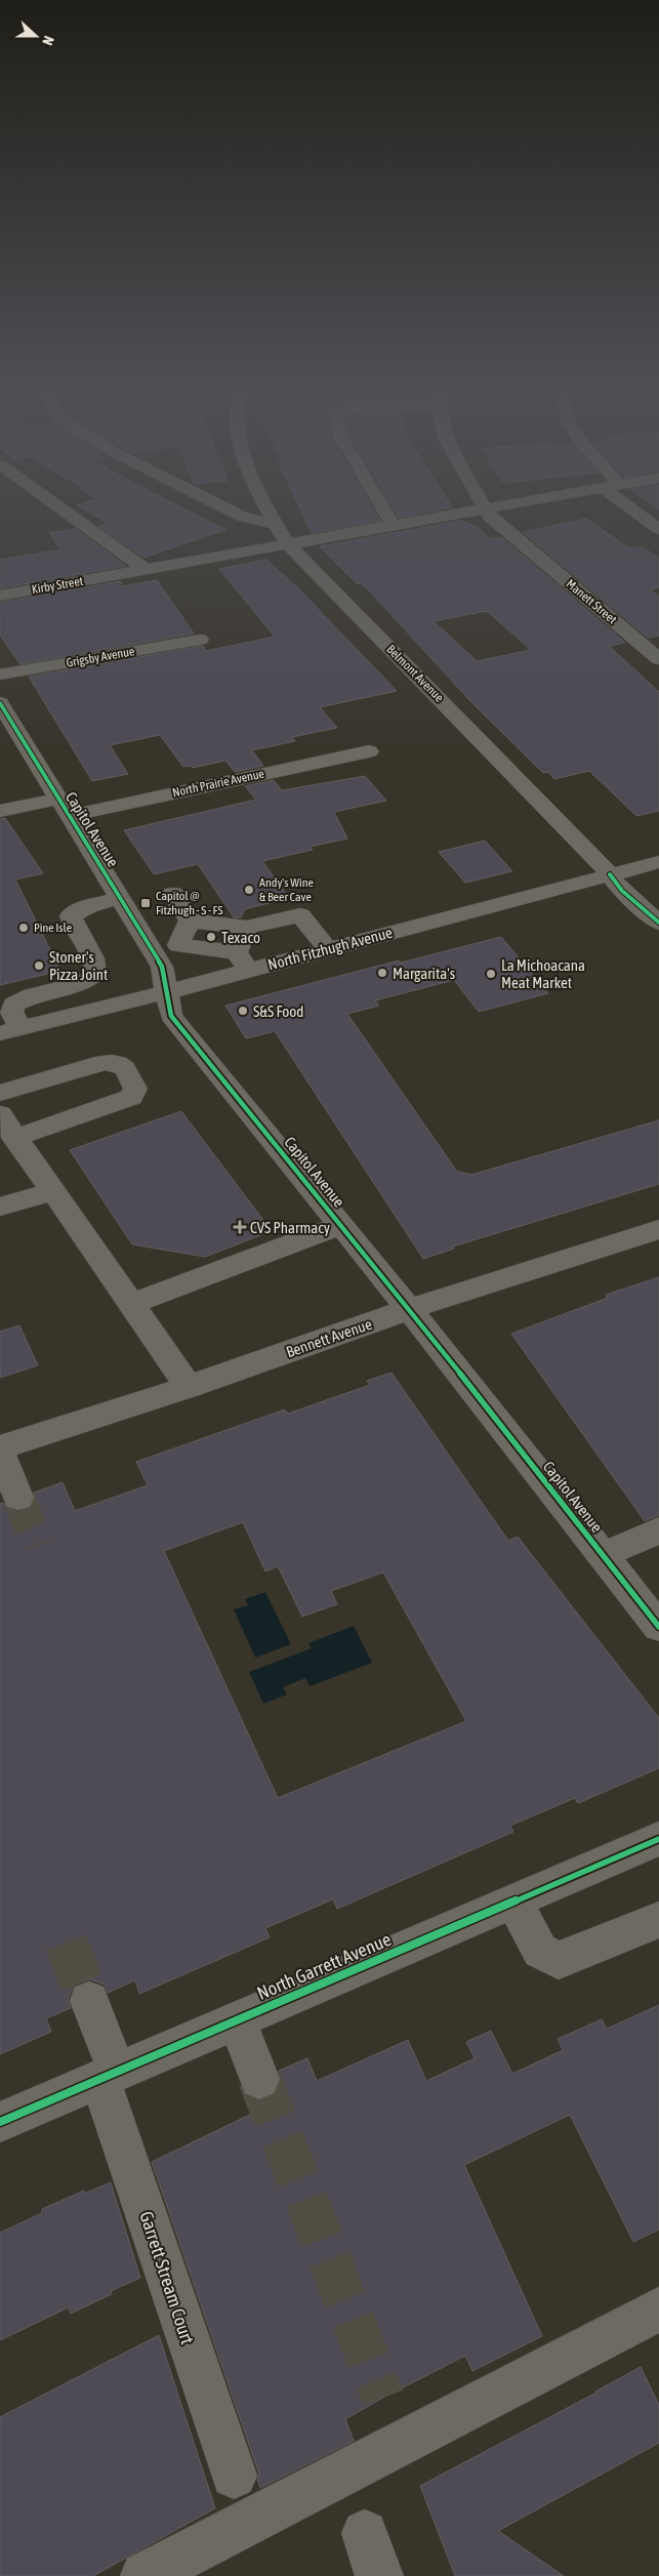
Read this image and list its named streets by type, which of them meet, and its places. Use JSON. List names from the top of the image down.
{
  "streets": {
    "street": [
      "Kirby Street",
      "Manett Street",
      "Grigsby Avenue",
      "Belmont Avenue",
      "North Prairie Avenue",
      "Capitol Avenue",
      "North Fitzhugh Avenue",
      "Bennett Avenue",
      "North Garrett Avenue",
      "Garrett Stream Court"
    ]
  },
  "crossings": [
    ["Kirby Street", "Belmont Avenue"],
    ["Belmont Avenue", "North Fitzhugh Avenue"],
    ["North Prairie Avenue", "Capitol Avenue"],
    ["Capitol Avenue", "North Fitzhugh Avenue"],
    ["Capitol Avenue", "Bennett Avenue"],
    ["North Garrett Avenue", "Garrett Stream Court"]
  ],
  "places": {
    "other": [
      "Andy's Wine & Beer Cave",
      "Pine Isle",
      "Texaco",
      "Stoner's Pizza Joint",
      "Margarita's",
      "La Michoacana Meat Market",
      "S&S Food"
    ],
    "transit": ["Capitol @ Fitzhugh - S - FS"],
    "health": ["CVS Pharmacy"]
  },
  "north": "right"
}
